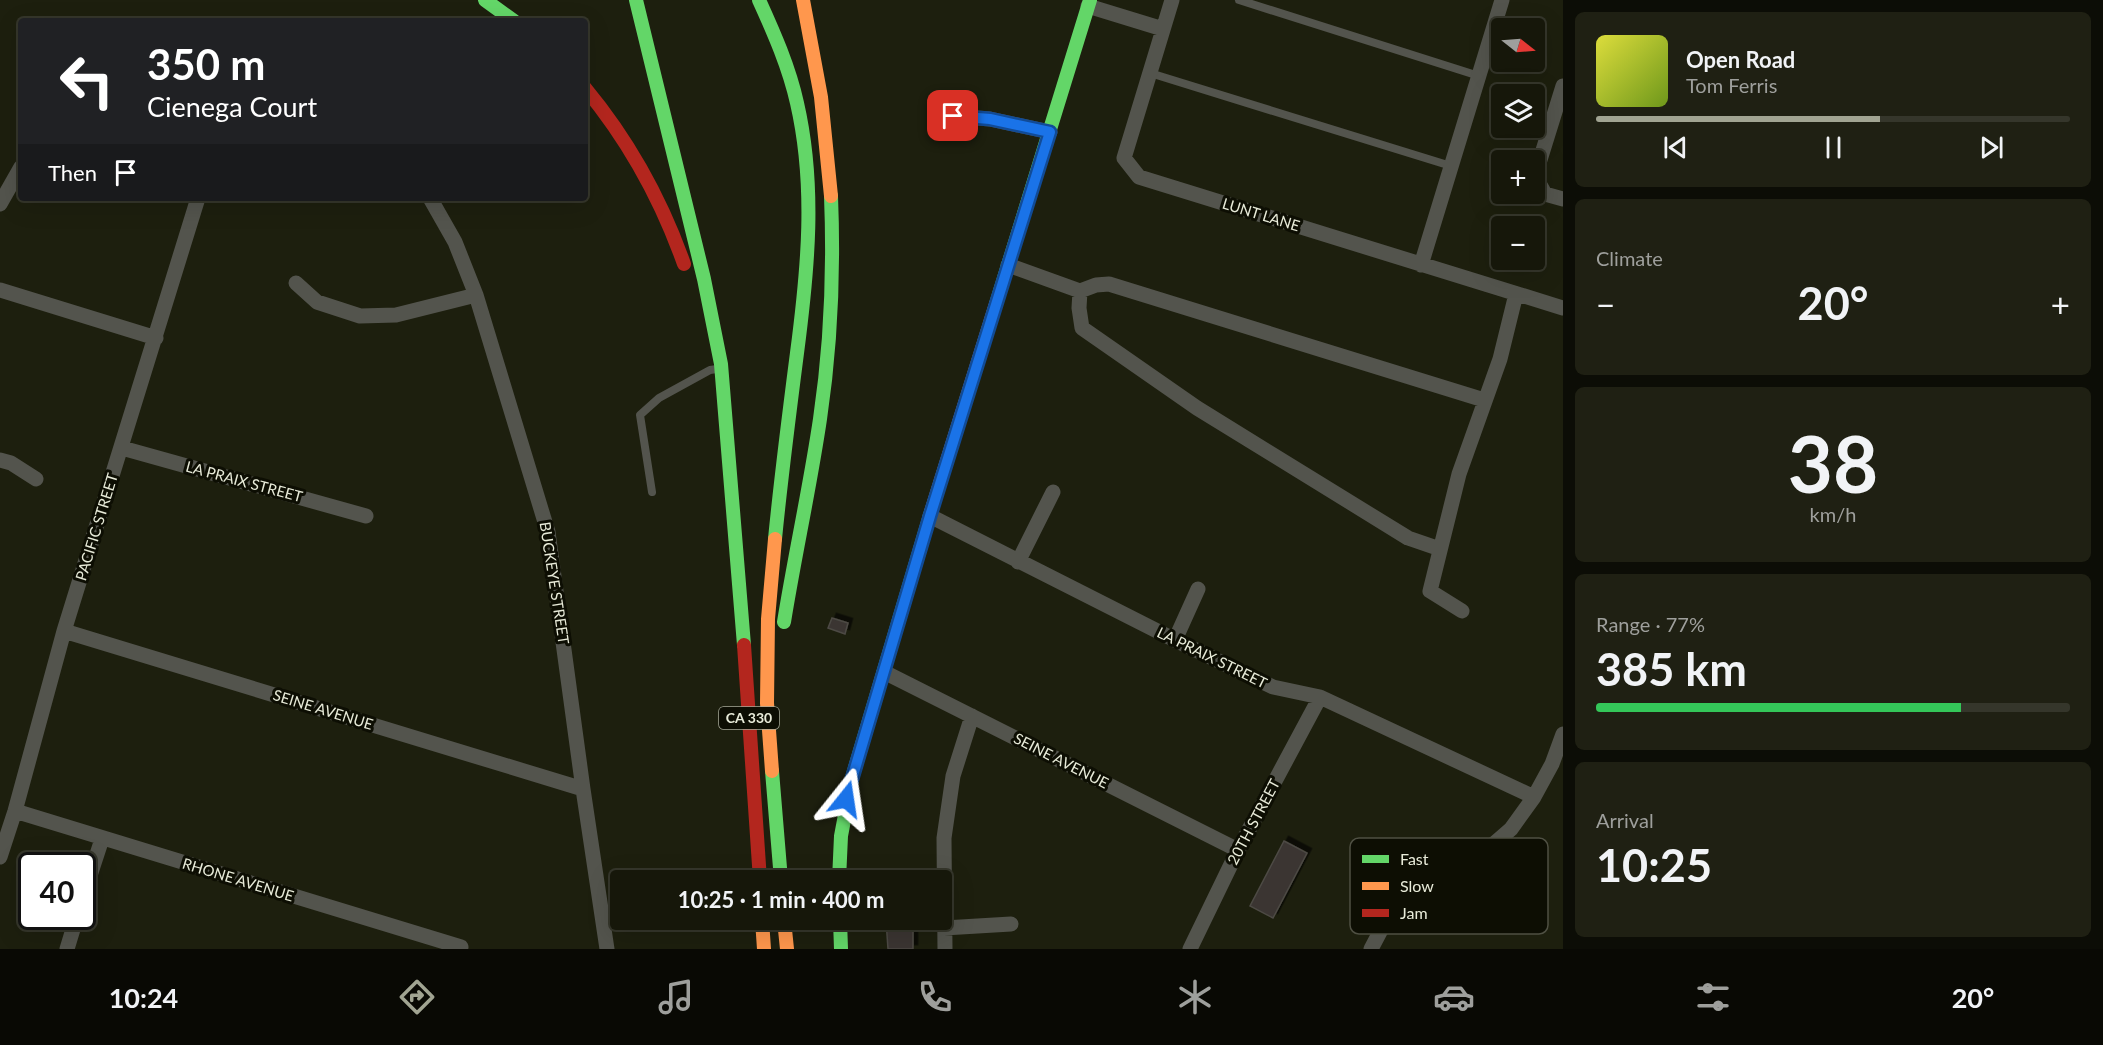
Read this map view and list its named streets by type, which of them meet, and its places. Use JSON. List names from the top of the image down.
{
  "streets": {
    "main road": ["CA 330"],
    "street": [
      "LUNT LANE",
      "LA PRAIX STREET",
      "PACIFIC STREET",
      "BUCKEYE STREET",
      "SEINE AVENUE",
      "20TH STREET",
      "RHONE AVENUE"
    ]
  },
  "crossings": [
    ["LA PRAIX STREET", "PACIFIC STREET"],
    ["LA PRAIX STREET", "20TH STREET"],
    ["PACIFIC STREET", "SEINE AVENUE"],
    ["PACIFIC STREET", "RHONE AVENUE"],
    ["BUCKEYE STREET", "SEINE AVENUE"],
    ["SEINE AVENUE", "20TH STREET"]
  ],
  "legend": ["Fast", "Slow", "Jam"],
  "north": "right",
  "page": {
    "map_buttons": ["+", "−"],
    "turn": ["350 m", "Cienega Court"],
    "song": ["Open Road", "Tom Ferris"],
    "then": "Then",
    "tile": [
      "Climate",
      ["38", "km/h"],
      ["Range · 77%", "385 km"],
      ["Arrival", "10:25"]
    ],
    "heat": ["−", "20°", "+"],
    "limit": "40",
    "trip": "10:25 · 1 min · 400 m",
    "tabs": ["10:24", "20°"]
  }
}
